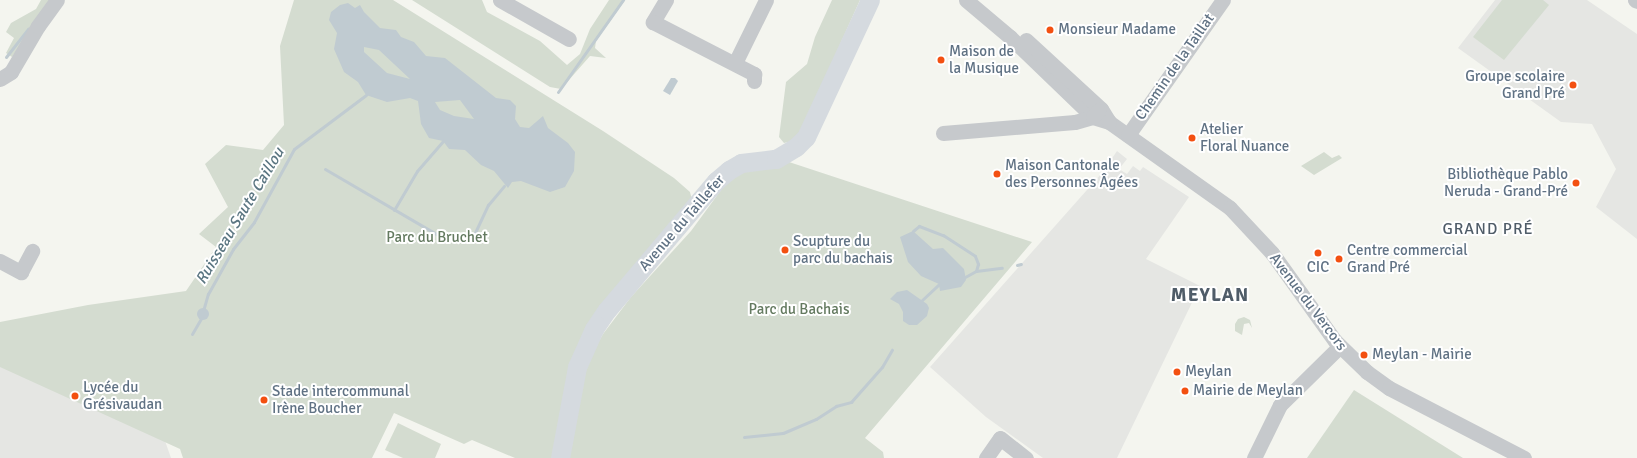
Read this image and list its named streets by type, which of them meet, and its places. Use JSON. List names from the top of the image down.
{
  "streets": {
    "main road": ["Avenue du Taillefer"],
    "street": ["Chemin de la Taillat", "Avenue du Vercors"]
  },
  "crossings": [
    ["Chemin de la Taillat", "Avenue du Vercors"]
  ],
  "districts": ["GRAND PRÉ", "MEYLAN"],
  "water": ["Ruisseau Saute Caillou"],
  "parks": ["Parc du Bruchet", "Parc du Bachais"],
  "places": [
    "Monsieur Madame",
    "Maison de la Musique",
    "Groupe scolaire Grand Pré",
    "Atelier Floral Nuance",
    "Maison Cantonale des Personnes Âgées",
    "Bibliothèque Pablo Neruda - Grand-Pré",
    "Scupture du parc du bachais",
    "CIC",
    "Centre commercial Grand Pré",
    "Meylan - Mairie",
    "Meylan",
    "Mairie de Meylan",
    "Lycée du Grésivaudan",
    "Stade intercommunal Irène Boucher"
  ]
}
